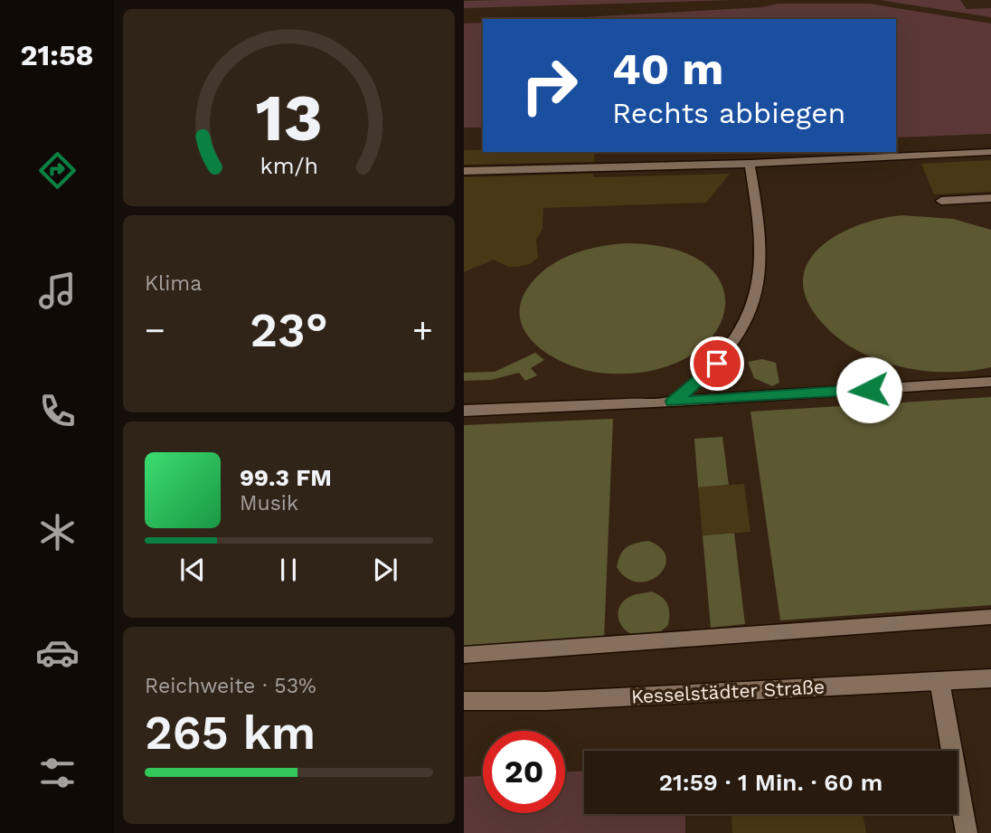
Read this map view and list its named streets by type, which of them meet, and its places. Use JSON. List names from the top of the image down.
{
  "streets": {
    "main road": ["Kesselstädter Straße"]
  },
  "page": {
    "tabs": "21:58",
    "turn": ["40 m", "Rechts abbiegen"],
    "tile": [
      "Klima",
      ["Reichweite · 53%", "265 km"]
    ],
    "heat": ["−", "23°", "+"],
    "song": ["99.3 FM", "Musik"],
    "limit": "20",
    "trip": "21:59 · 1 Min. · 60 m",
    "gauge": ["13", "km/h"]
  }
}
